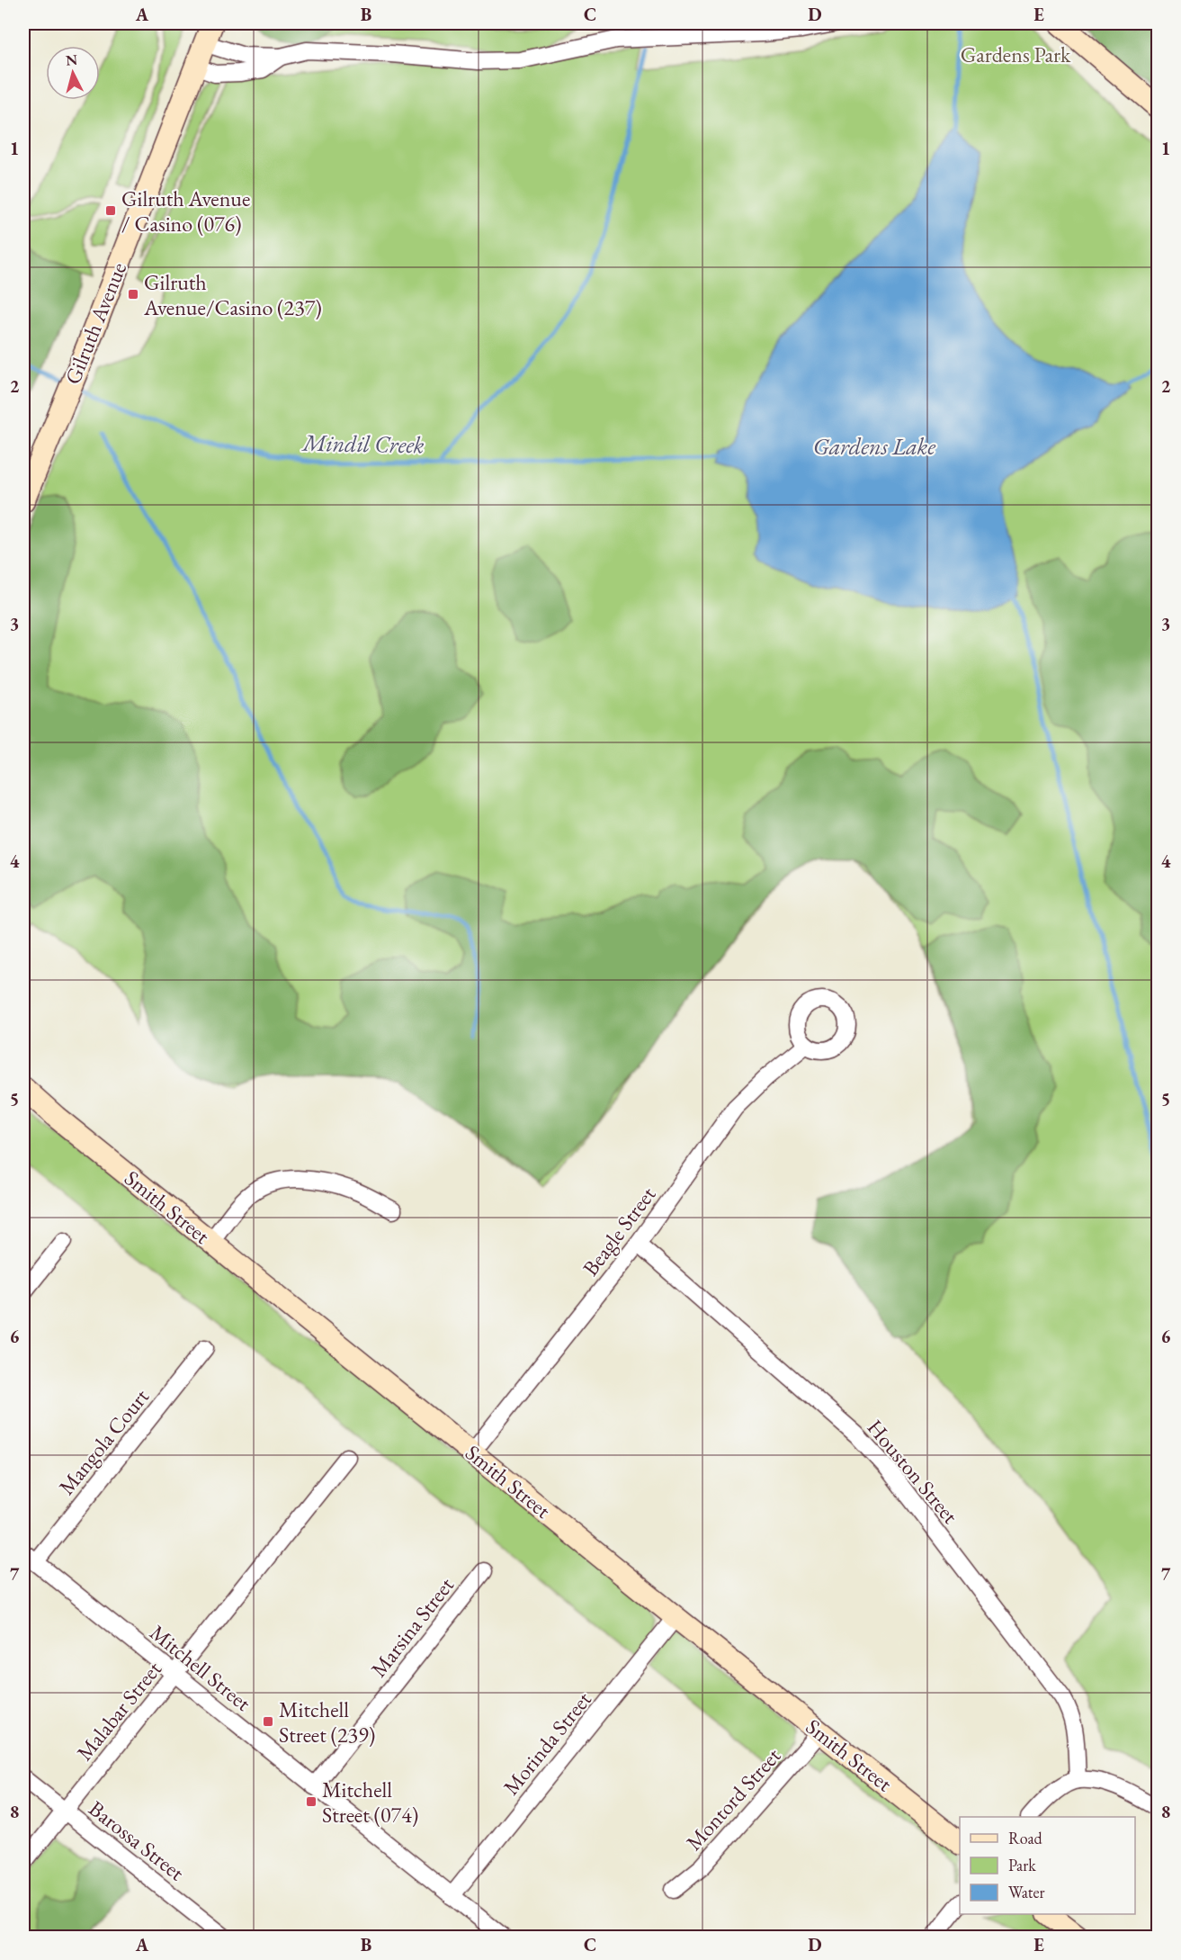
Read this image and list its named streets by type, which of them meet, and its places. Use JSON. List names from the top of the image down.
{
  "streets": {
    "street": [
      "Gilruth Avenue",
      "Smith Street",
      "Beagle Street",
      "Mangola Court",
      "Houston Street",
      "Marsina Street",
      "Mitchell Street",
      "Malabar Street",
      "Morinda Street",
      "Montord Street",
      "Barossa Street"
    ]
  },
  "crossings": [
    ["Smith Street", "Beagle Street"],
    ["Smith Street", "Morinda Street"],
    ["Smith Street", "Montord Street"],
    ["Beagle Street", "Houston Street"],
    ["Mangola Court", "Mitchell Street"],
    ["Marsina Street", "Mitchell Street"],
    ["Mitchell Street", "Malabar Street"],
    ["Mitchell Street", "Morinda Street"],
    ["Malabar Street", "Barossa Street"]
  ],
  "water": ["Mindil Creek", "Gardens Lake"],
  "parks": ["Gardens Park"],
  "places": {
    "transit": [
      "Gilruth Avenue / Casino (076)",
      "Gilruth Avenue/Casino (237)",
      "Mitchell Street (239)",
      "Mitchell Street (074)"
    ]
  },
  "legend": ["Road", "Park", "Water"],
  "north": "top",
  "grid": {
    "columns": [
      "A",
      "B",
      "C",
      "D",
      "E"
    ],
    "rows": [
      "1",
      "2",
      "3",
      "4",
      "5",
      "6",
      "7",
      "8"
    ]
  }
}
